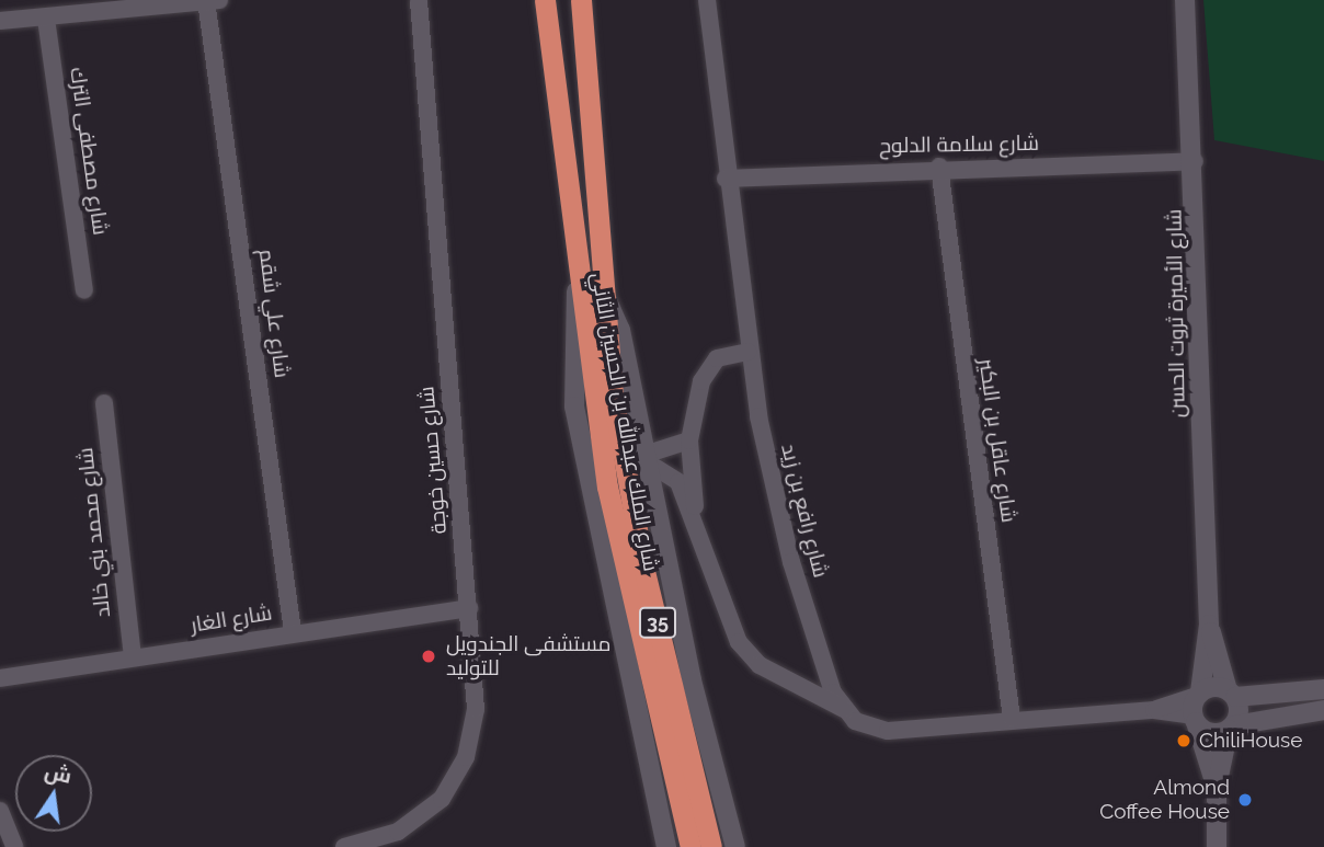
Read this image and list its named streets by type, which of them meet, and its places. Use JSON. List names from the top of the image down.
{
  "streets": {
    "highway": ["شارع الملك عبدالله بن الحسين الثاني", "35"],
    "street": [
      "شارع سلامة الدلوح",
      "شارع مصطفى الترك",
      "شارع علي شقم",
      "شارع الأميرة ثروت الحسن",
      "شارع عاقل بن البكير",
      "شارع حسين خوجة",
      "شارع رافع بن زيد",
      "شارع محمد بني خالد",
      "شارع الغار"
    ]
  },
  "crossings": [
    ["شارع سلامة الدلوح", "شارع الأميرة ثروت الحسن"],
    ["شارع سلامة الدلوح", "شارع عاقل بن البكير"],
    ["شارع سلامة الدلوح", "شارع رافع بن زيد"],
    ["شارع علي شقم", "شارع الغار"],
    ["شارع الأميرة ثروت الحسن", "شارع رافع بن زيد"],
    ["شارع عاقل بن البكير", "شارع رافع بن زيد"],
    ["شارع حسين خوجة", "شارع الغار"],
    ["شارع محمد بني خالد", "شارع الغار"]
  ],
  "places": ["مستشفى الجندويل للتوليد", "ChiliHouse", "Almond Coffee House"],
  "north": "top"
}
